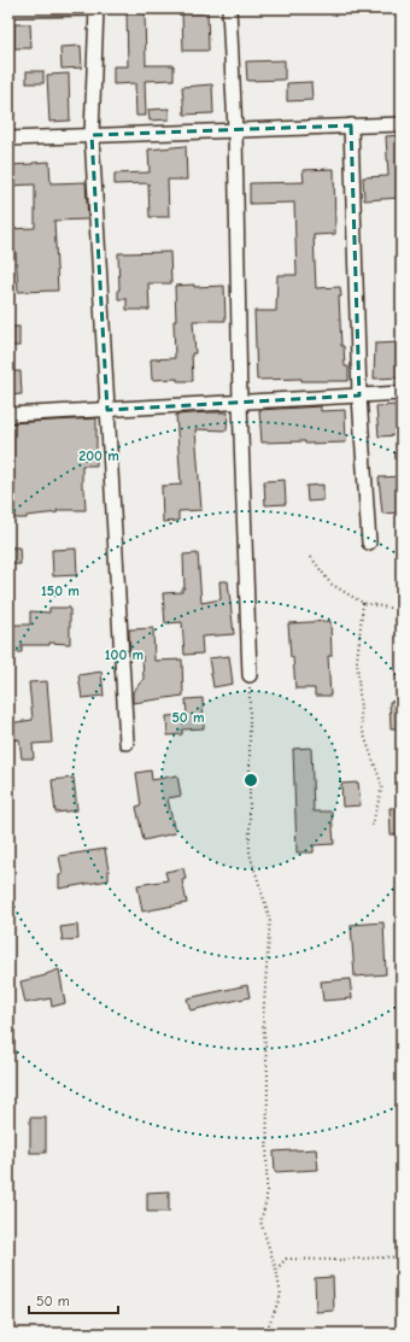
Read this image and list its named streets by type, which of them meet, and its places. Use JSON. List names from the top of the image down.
{
  "scale_bar": "50 m",
  "rings": [
    "200 m",
    "150 m",
    "100 m",
    "50 m"
  ]
}
